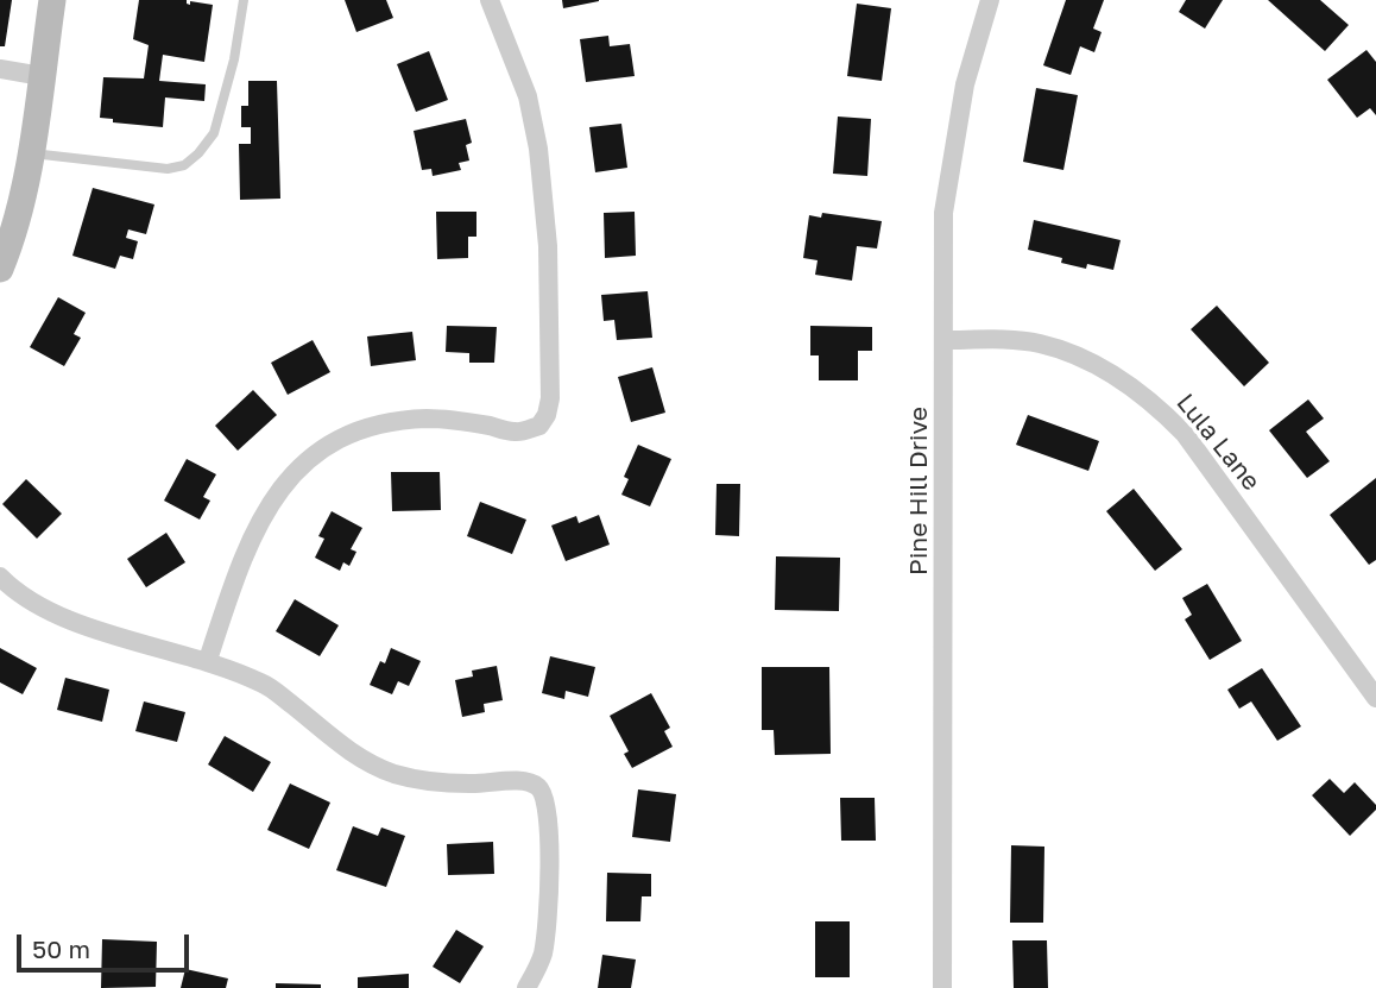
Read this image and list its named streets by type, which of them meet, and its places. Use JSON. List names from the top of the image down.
{
  "streets": {
    "street": ["Lula Lane", "Pine Hill Drive"]
  },
  "crossings": [
    ["Lula Lane", "Pine Hill Drive"]
  ],
  "scale_bar": "50 m"
}
